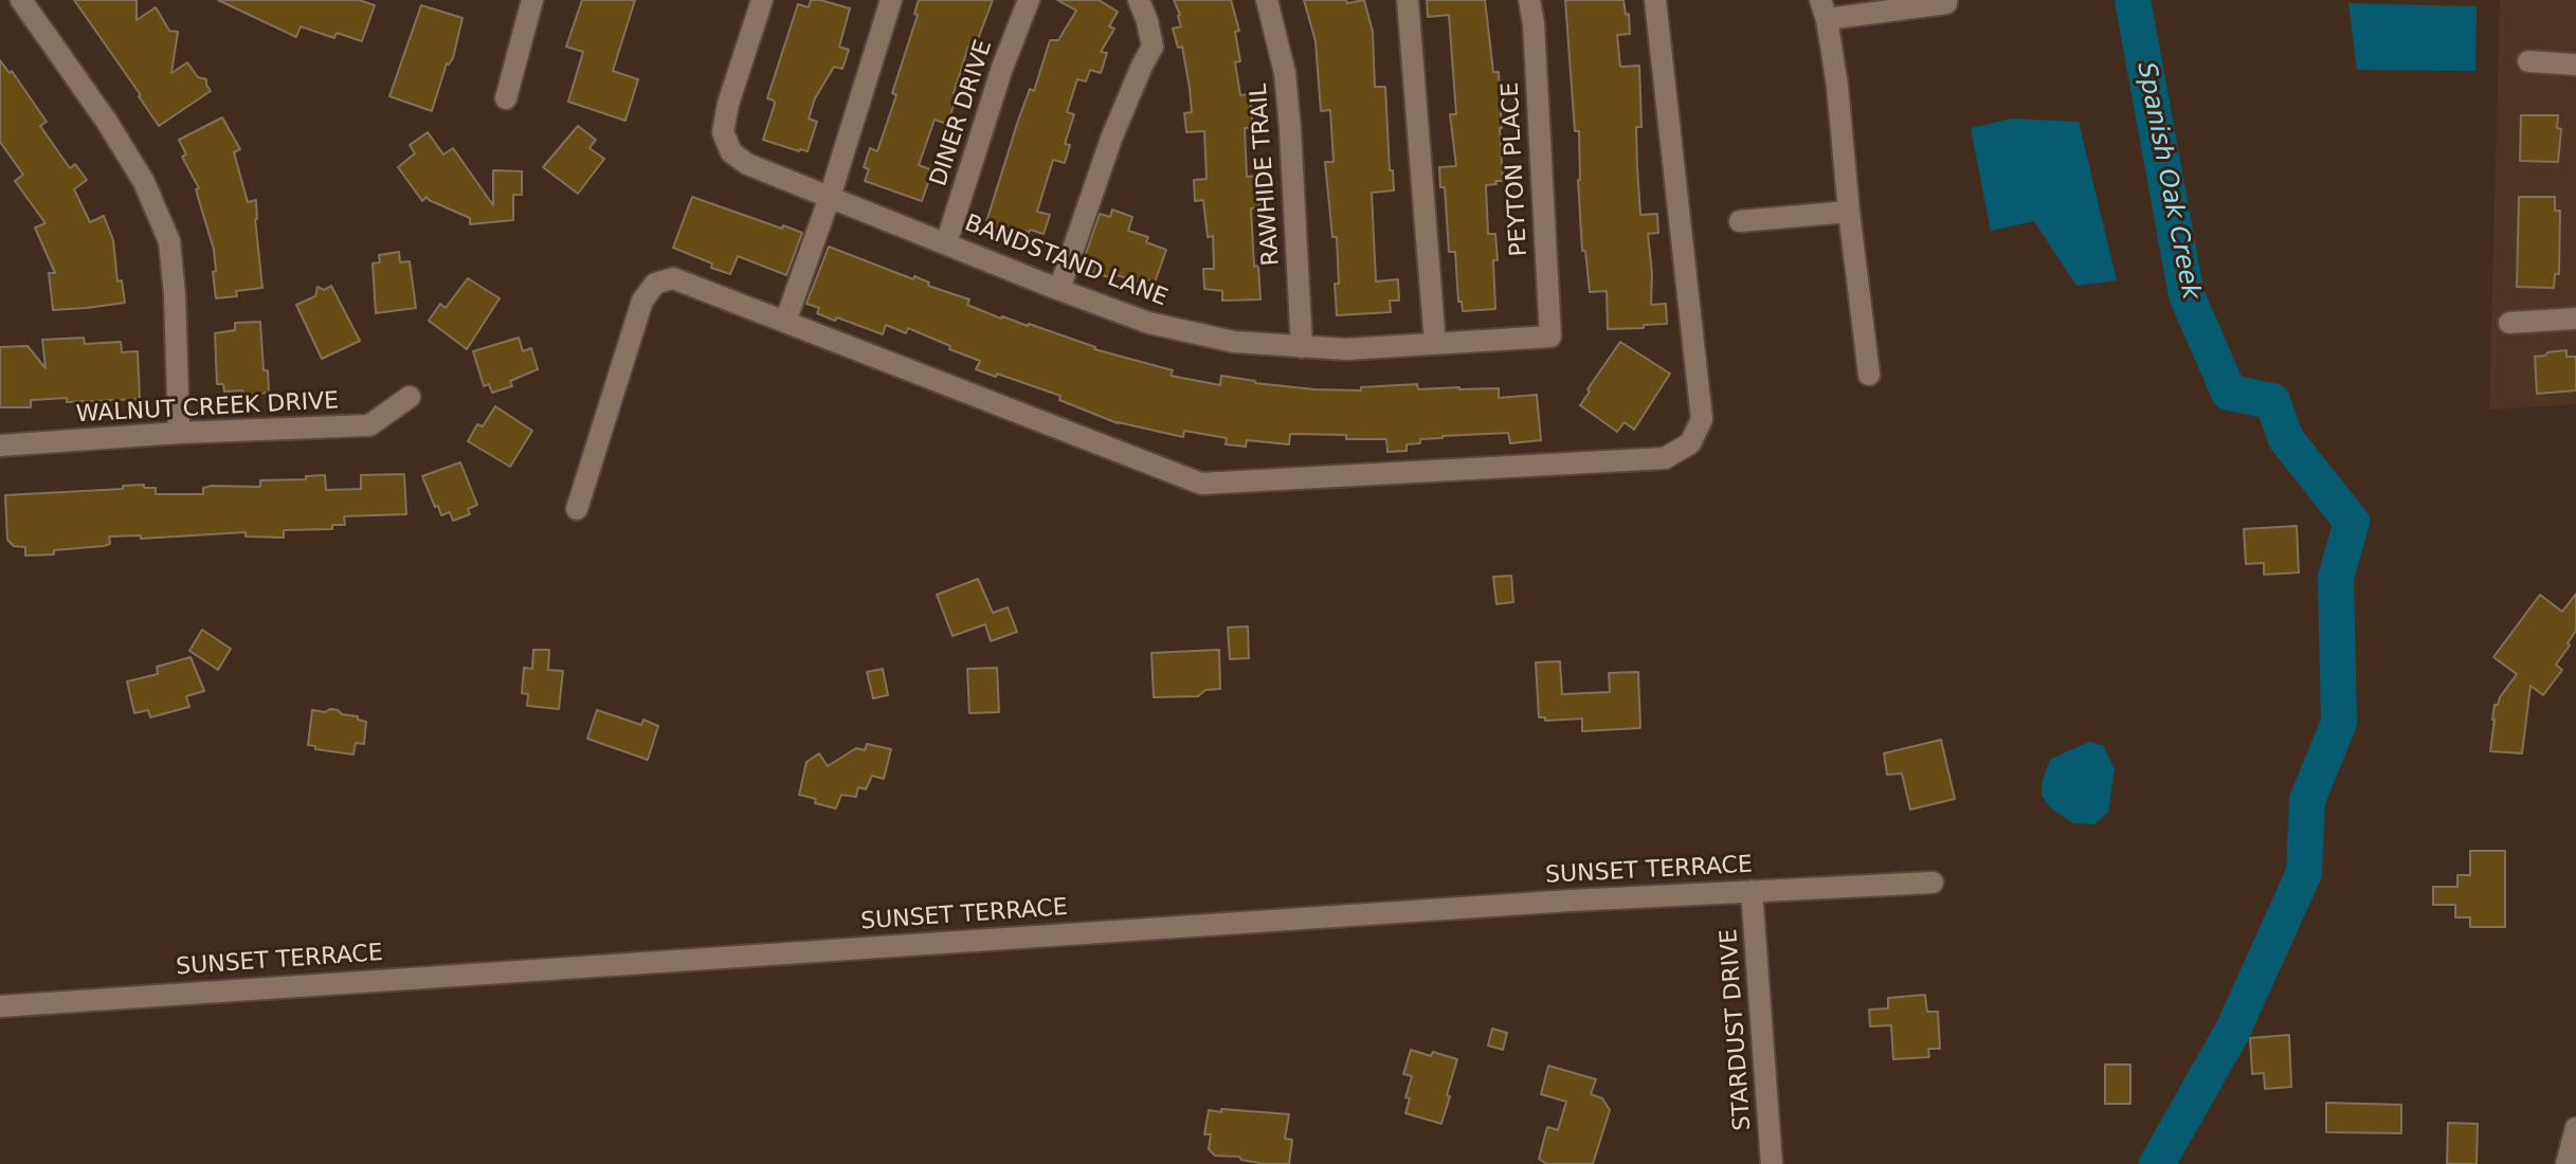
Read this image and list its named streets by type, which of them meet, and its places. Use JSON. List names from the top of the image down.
{
  "streets": {
    "street": [
      "DINER DRIVE",
      "PEYTON PLACE",
      "RAWHIDE TRAIL",
      "BANDSTAND LANE",
      "WALNUT CREEK DRIVE",
      "SUNSET TERRACE",
      "STARDUST DRIVE"
    ]
  },
  "crossings": [
    ["DINER DRIVE", "BANDSTAND LANE"],
    ["PEYTON PLACE", "BANDSTAND LANE"],
    ["RAWHIDE TRAIL", "BANDSTAND LANE"],
    ["SUNSET TERRACE", "STARDUST DRIVE"]
  ],
  "water": ["Spanish Oak Creek"]
}
